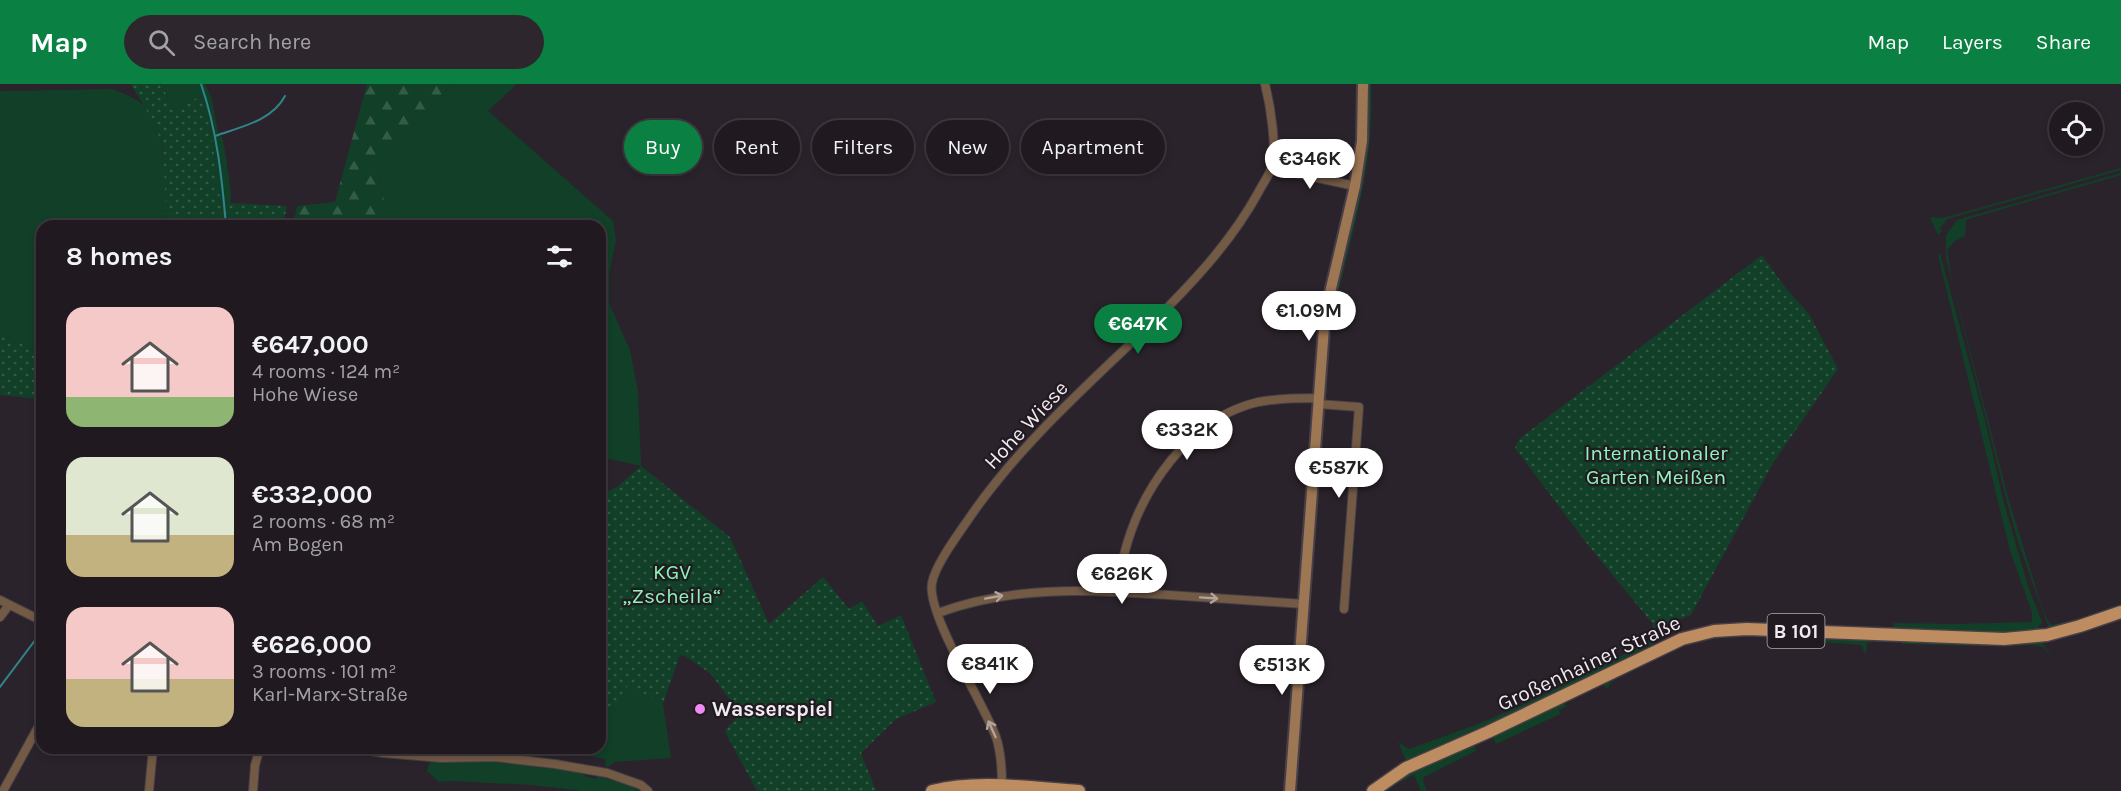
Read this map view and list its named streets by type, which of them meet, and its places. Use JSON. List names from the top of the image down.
{
  "streets": {
    "main road": ["B 101", "Großenhainer Straße"],
    "street": ["Hohe Wiese"]
  },
  "parks": ["Internationaler Garten Meißen", "KGV „Zscheila“"],
  "places": ["Wasserspiel"],
  "page": {
    "header": "Map",
    "search": "Search here",
    "nav": ["Map", "Layers", "Share"],
    "chip": [
      "Buy",
      "Rent",
      "Filters",
      "New",
      "Apartment"
    ],
    "price": [
      "€346K",
      "€1.09M",
      "€647K",
      "€332K",
      "€587K",
      "€626K",
      "€841K",
      "€513K"
    ],
    "heading": "8 homes",
    "list": [
      {
        "name": "€647,000",
        "note": "4 rooms · 124 m² · Hohe Wiese"
      },
      {
        "name": "€332,000",
        "note": "2 rooms · 68 m² · Am Bogen"
      },
      {
        "name": "€626,000",
        "note": "3 rooms · 101 m² · Karl-Marx-Straße"
      }
    ]
  }
}
